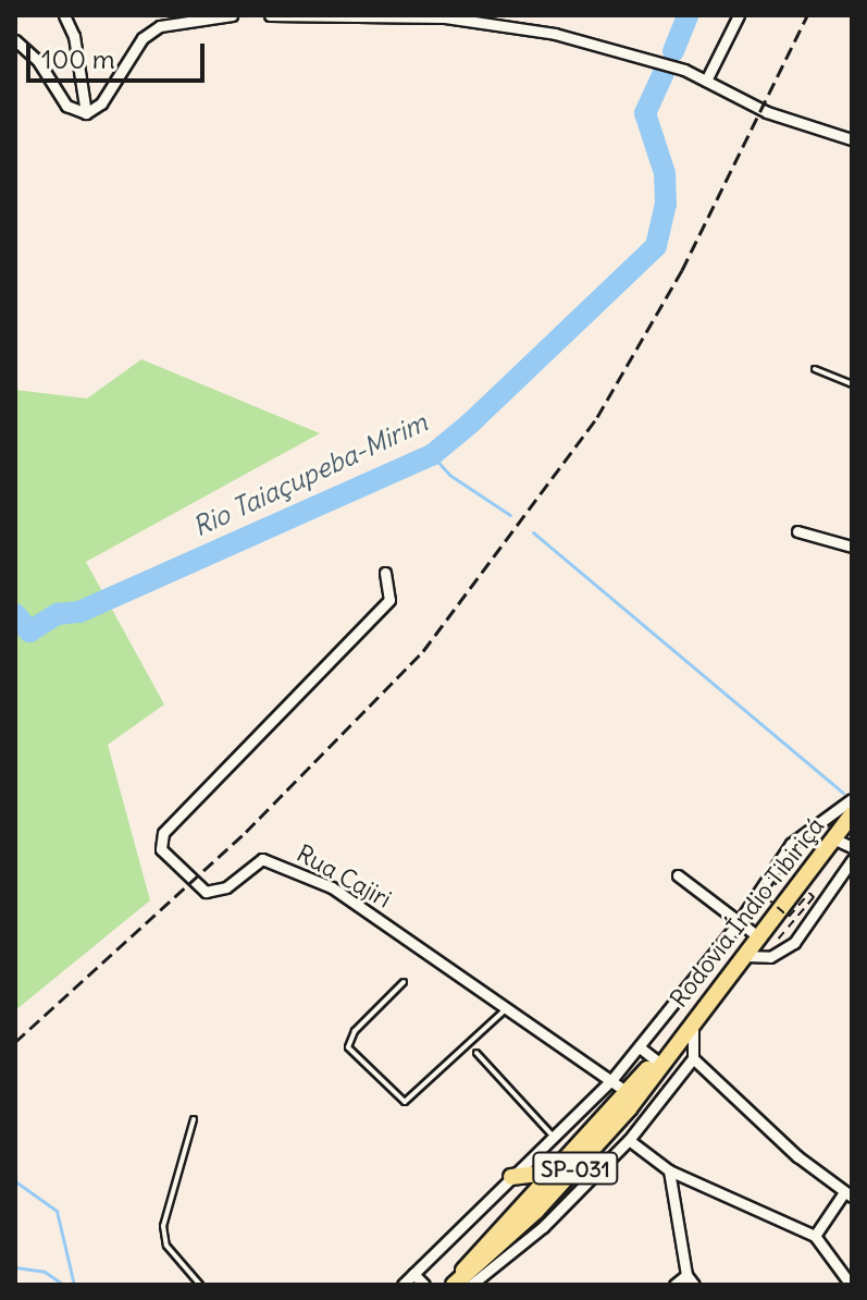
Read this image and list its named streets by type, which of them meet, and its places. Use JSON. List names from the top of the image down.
{
  "streets": {
    "highway": ["Rodovia Índio Tibiriçá", "SP-031"],
    "street": ["Rua Cajiri"]
  },
  "crossings": [
    ["Rua Cajiri", "Rodovia Índio Tibiriçá"]
  ],
  "water": ["Rio Taiaçupeba-Mirim"],
  "scale_bar": "100 m"
}
